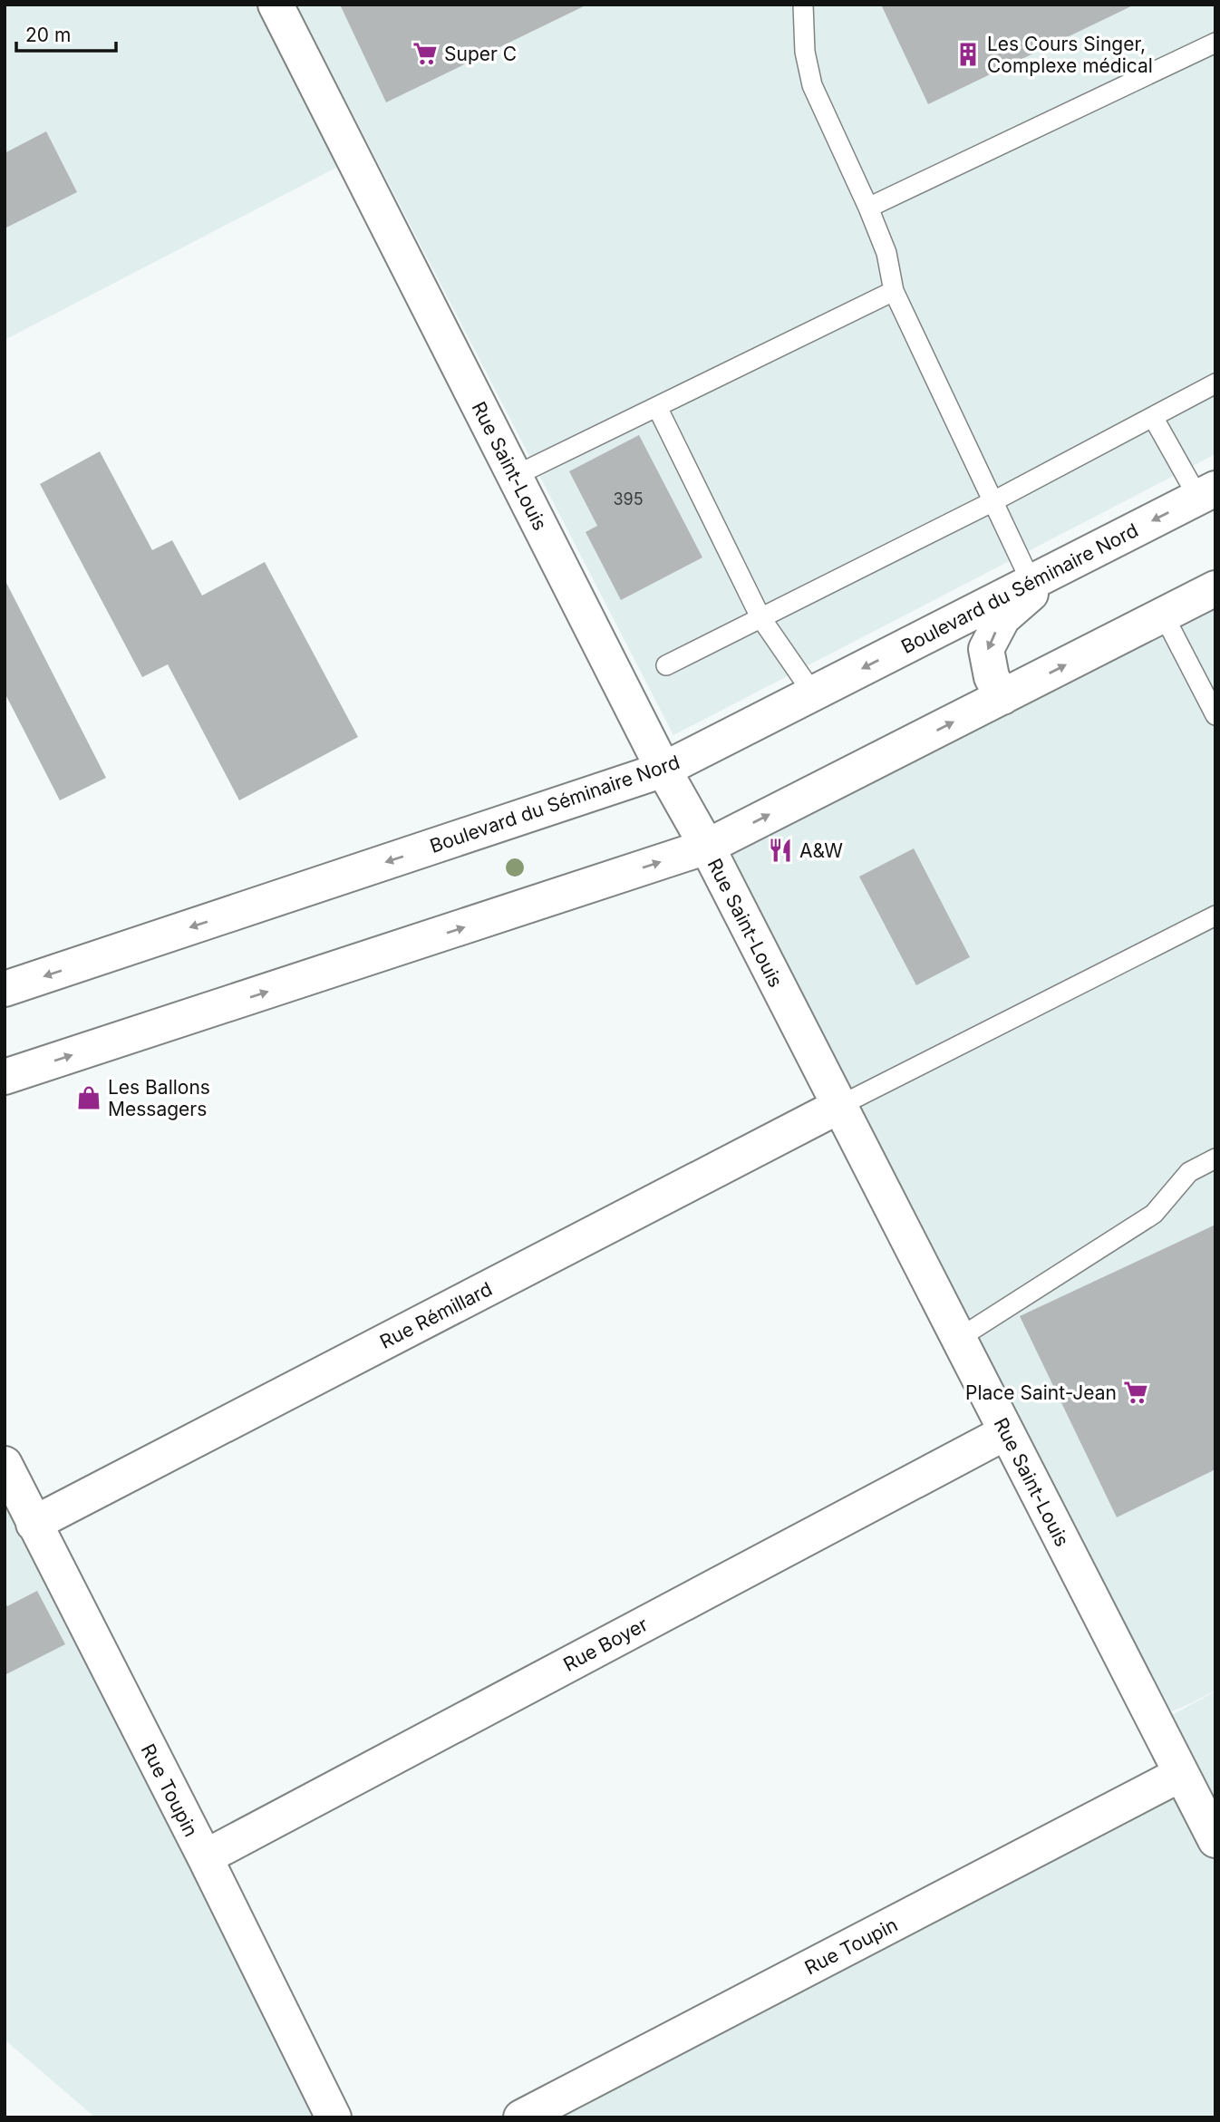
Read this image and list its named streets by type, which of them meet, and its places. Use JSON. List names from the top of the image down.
{
  "streets": {
    "street": [
      "Rue Saint-Louis",
      "Boulevard du Séminaire Nord",
      "Rue Rémillard",
      "Rue Boyer",
      "Rue Toupin"
    ]
  },
  "crossings": [
    ["Rue Saint-Louis", "Boulevard du Séminaire Nord"],
    ["Rue Saint-Louis", "Rue Rémillard"],
    ["Rue Saint-Louis", "Rue Boyer"],
    ["Rue Saint-Louis", "Rue Toupin"],
    ["Rue Rémillard", "Rue Toupin"],
    ["Rue Boyer", "Rue Toupin"]
  ],
  "places": {
    "supermarket": ["Super C", "Place Saint-Jean"],
    "building": ["Les Cours Singer, Complexe médical"],
    "restaurant": ["A&W"],
    "shop": ["Les Ballons Messagers"]
  },
  "house_numbers": ["395"],
  "scale_bar": "20 m"
}
